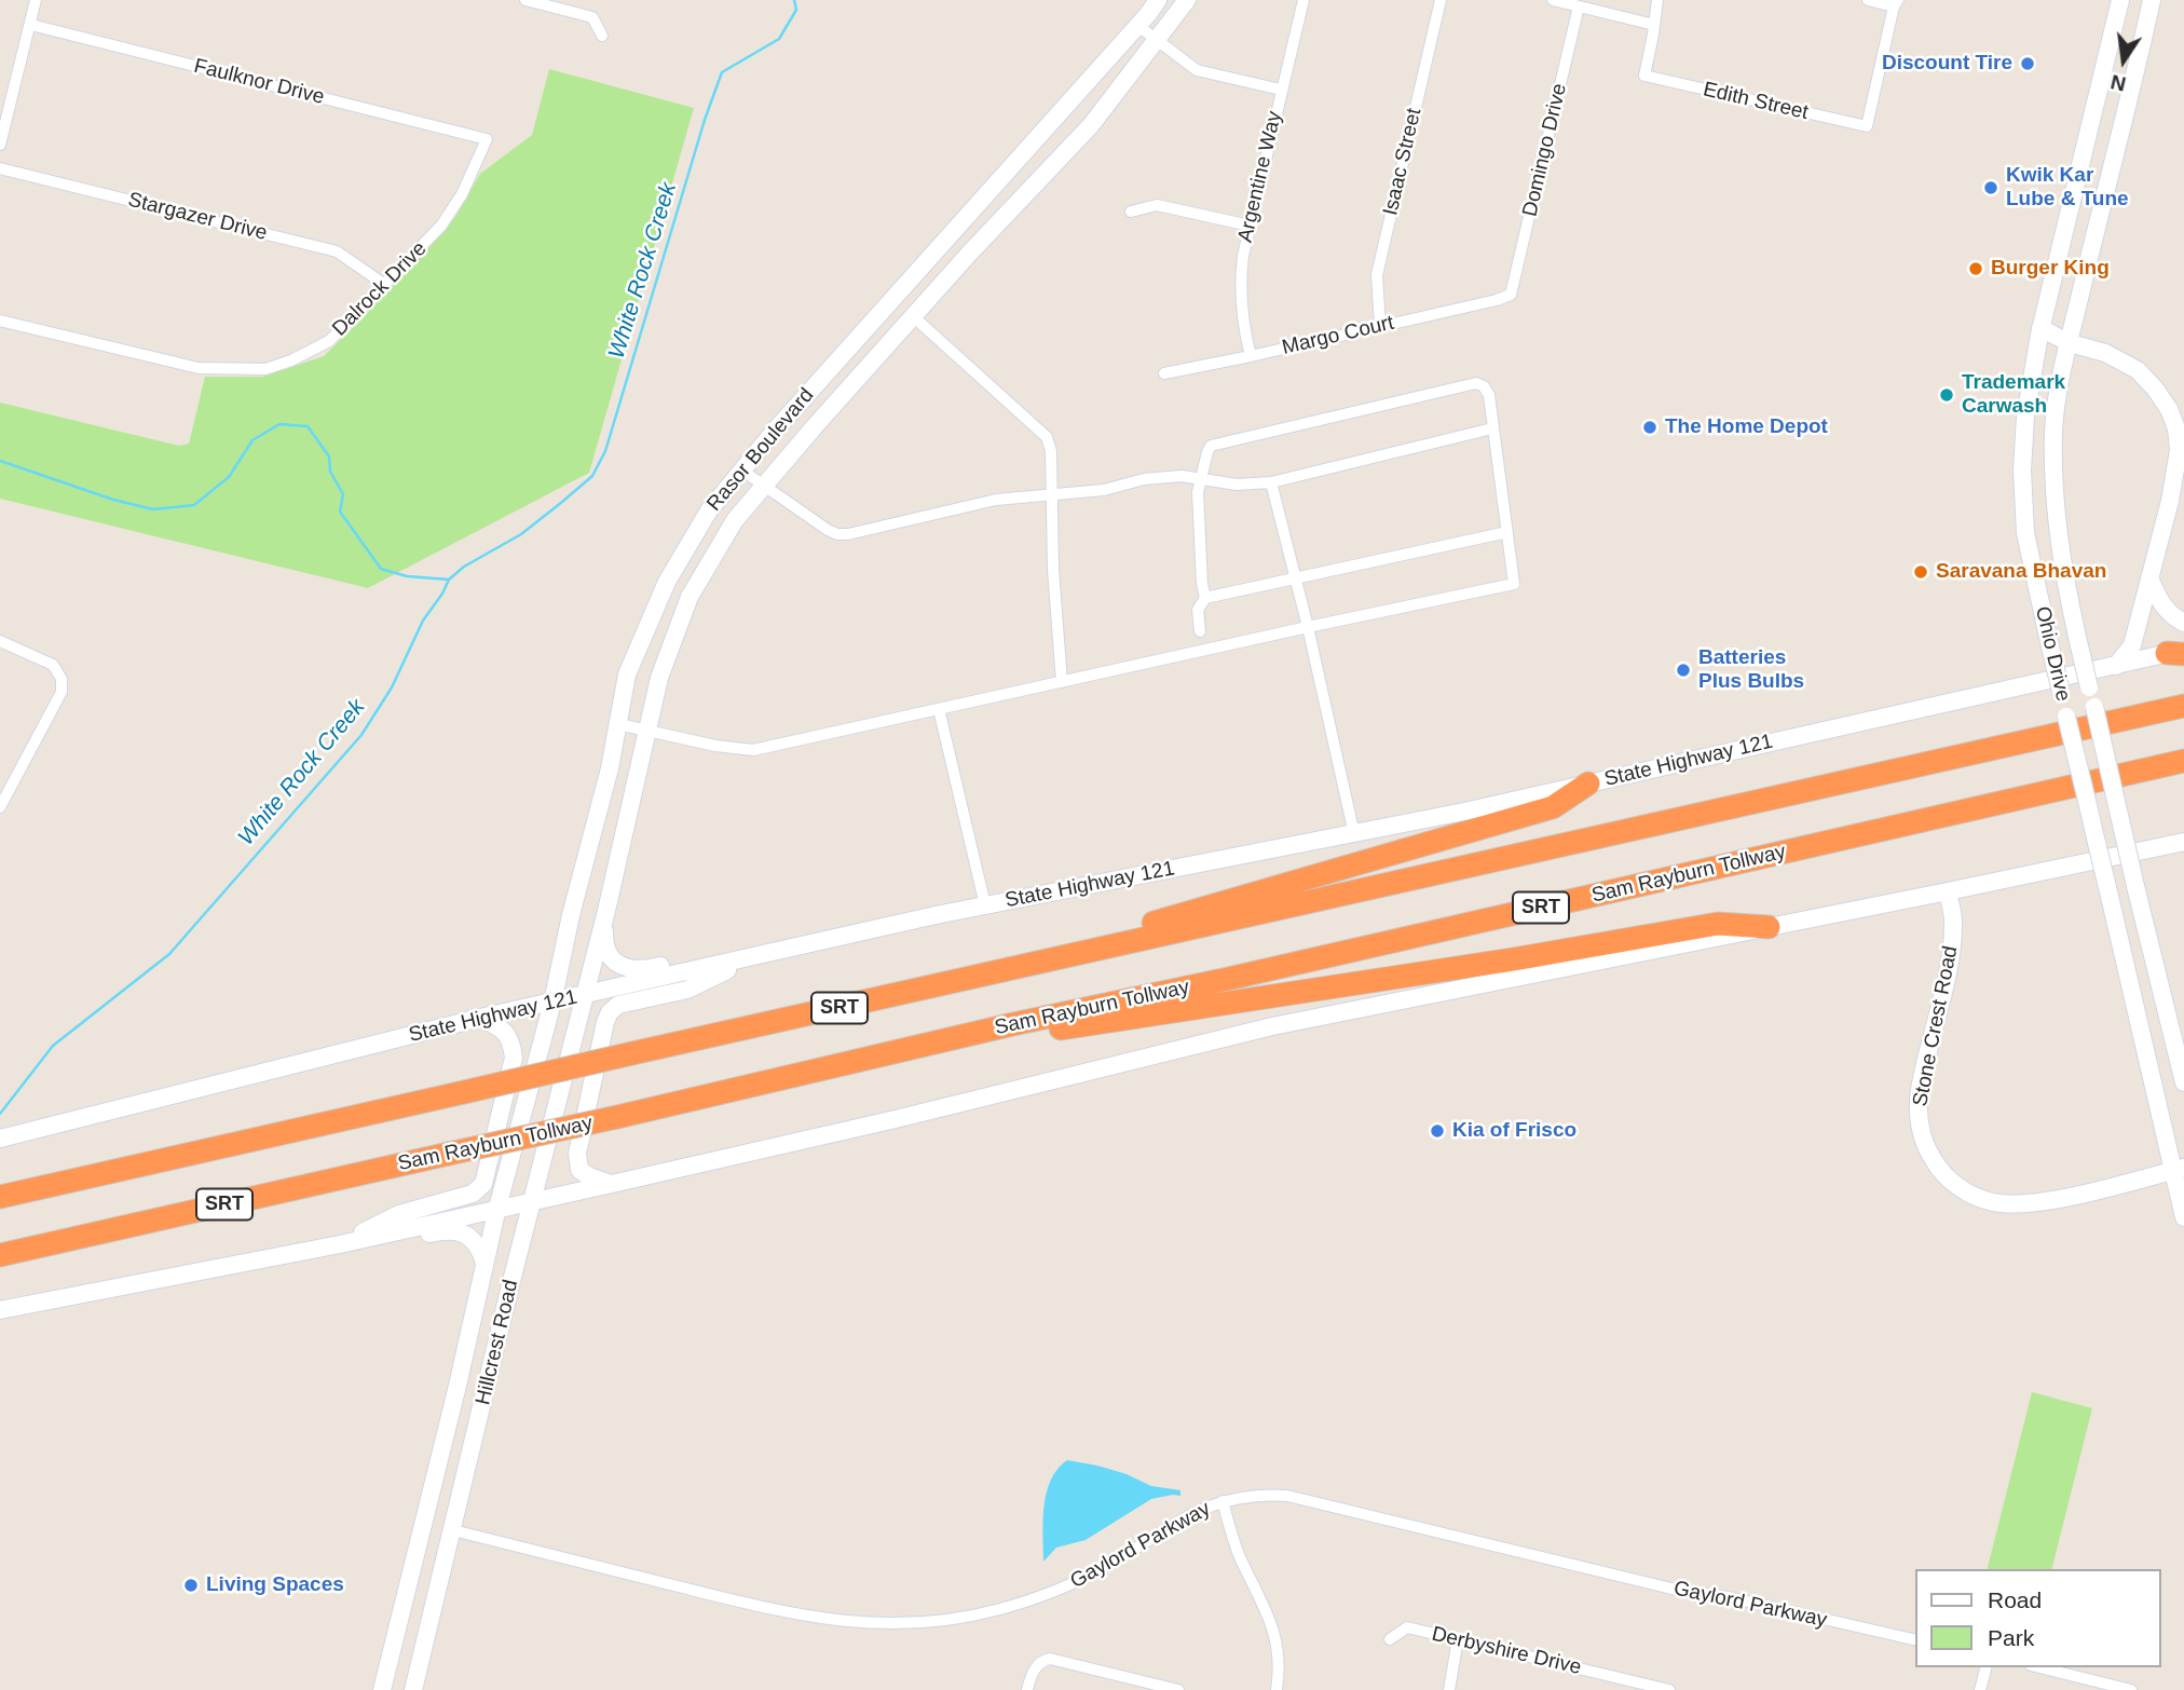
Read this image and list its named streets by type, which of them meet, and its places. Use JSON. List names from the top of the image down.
{
  "streets": {
    "highway": ["Sam Rayburn Tollway", "SRT"],
    "main road": [
      "Rasor Boulevard",
      "Ohio Drive",
      "State Highway 121",
      "Stone Crest Road",
      "Hillcrest Road"
    ],
    "street": [
      "Faulknor Drive",
      "Edith Street",
      "Domingo Drive",
      "Isaac Street",
      "Argentine Way",
      "Stargazer Drive",
      "Dalrock Drive",
      "Margo Court",
      "Gaylord Parkway",
      "Derbyshire Drive"
    ]
  },
  "crossings": [
    ["Faulknor Drive", "Dalrock Drive"],
    ["Domingo Drive", "Margo Court"],
    ["Isaac Street", "Margo Court"],
    ["Argentine Way", "Margo Court"],
    ["Stargazer Drive", "Dalrock Drive"],
    ["Rasor Boulevard", "State Highway 121"],
    ["Rasor Boulevard", "Hillcrest Road"],
    ["Ohio Drive", "Stone Crest Road"],
    ["State Highway 121", "Hillcrest Road"],
    ["Hillcrest Road", "Gaylord Parkway"]
  ],
  "water": ["White Rock Creek"],
  "places": [
    "Discount Tire",
    "Kwik Kar Lube & Tune",
    "Burger King",
    "Trademark Carwash",
    "The Home Depot",
    "Saravana Bhavan",
    "Batteries Plus Bulbs",
    "Kia of Frisco",
    "Living Spaces"
  ],
  "legend": ["Road", "Park"],
  "north": "bottom"
}
